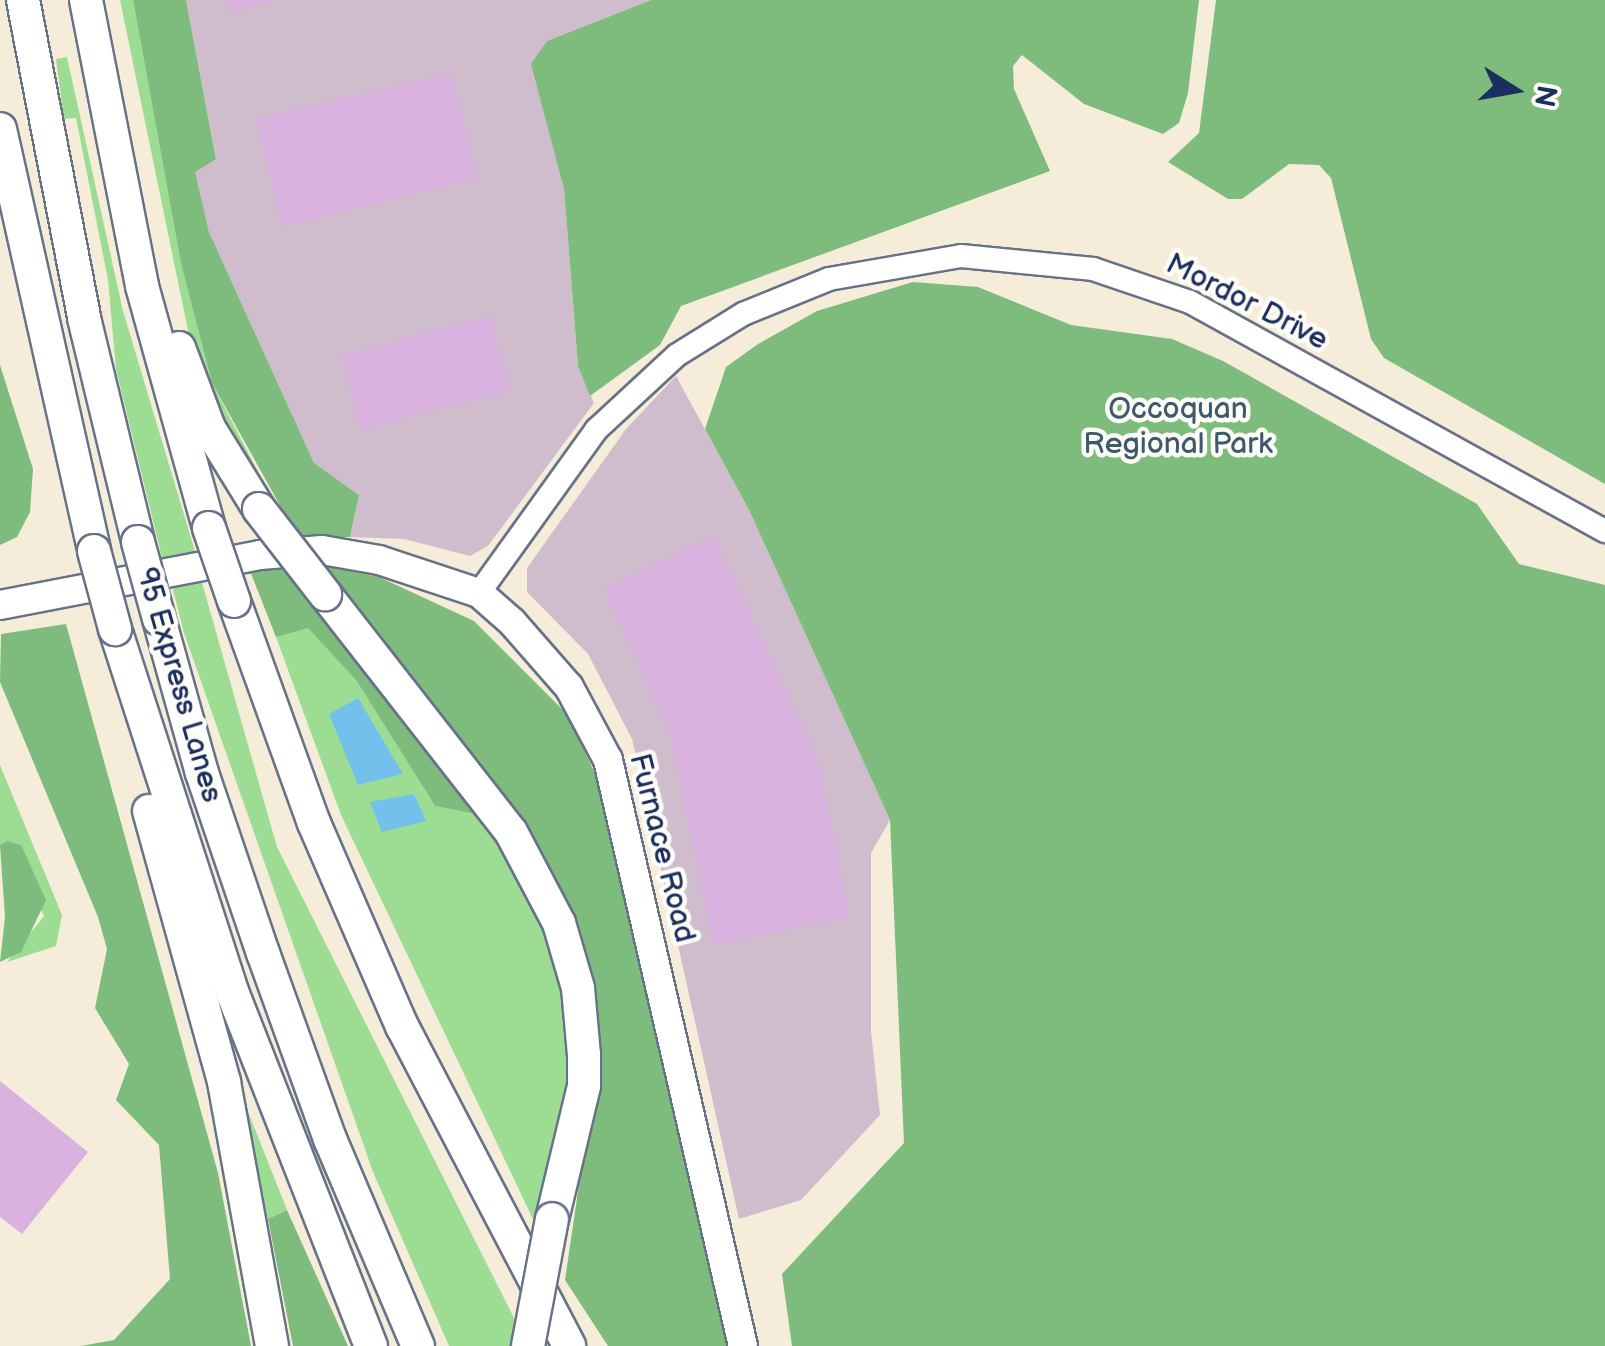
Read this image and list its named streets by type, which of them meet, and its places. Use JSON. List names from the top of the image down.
{
  "streets": {
    "highway": ["95 Express Lanes"],
    "main road": ["Furnace Road"],
    "street": ["Mordor Drive"]
  },
  "crossings": [
    ["Mordor Drive", "Furnace Road"]
  ],
  "parks": ["Occoquan Regional Park"],
  "north": "right"
}
